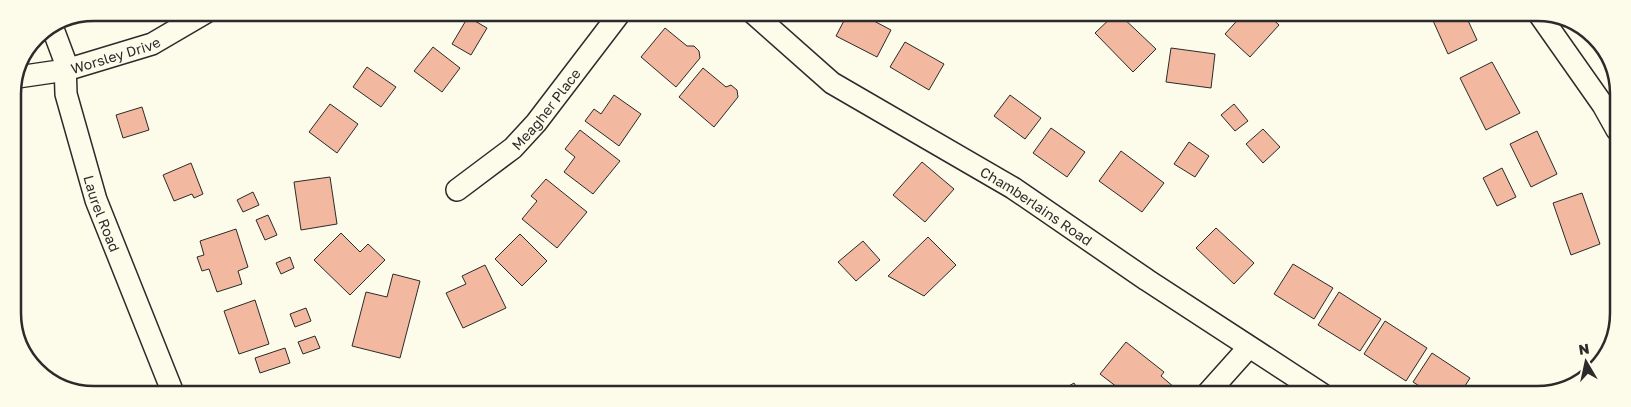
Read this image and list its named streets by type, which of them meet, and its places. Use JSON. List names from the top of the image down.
{
  "streets": {
    "street": [
      "Worsley Drive",
      "Meagher Place",
      "Chamberlains Road",
      "Laurel Road"
    ]
  },
  "crossings": [
    ["Worsley Drive", "Laurel Road"]
  ],
  "north": "top"
}
